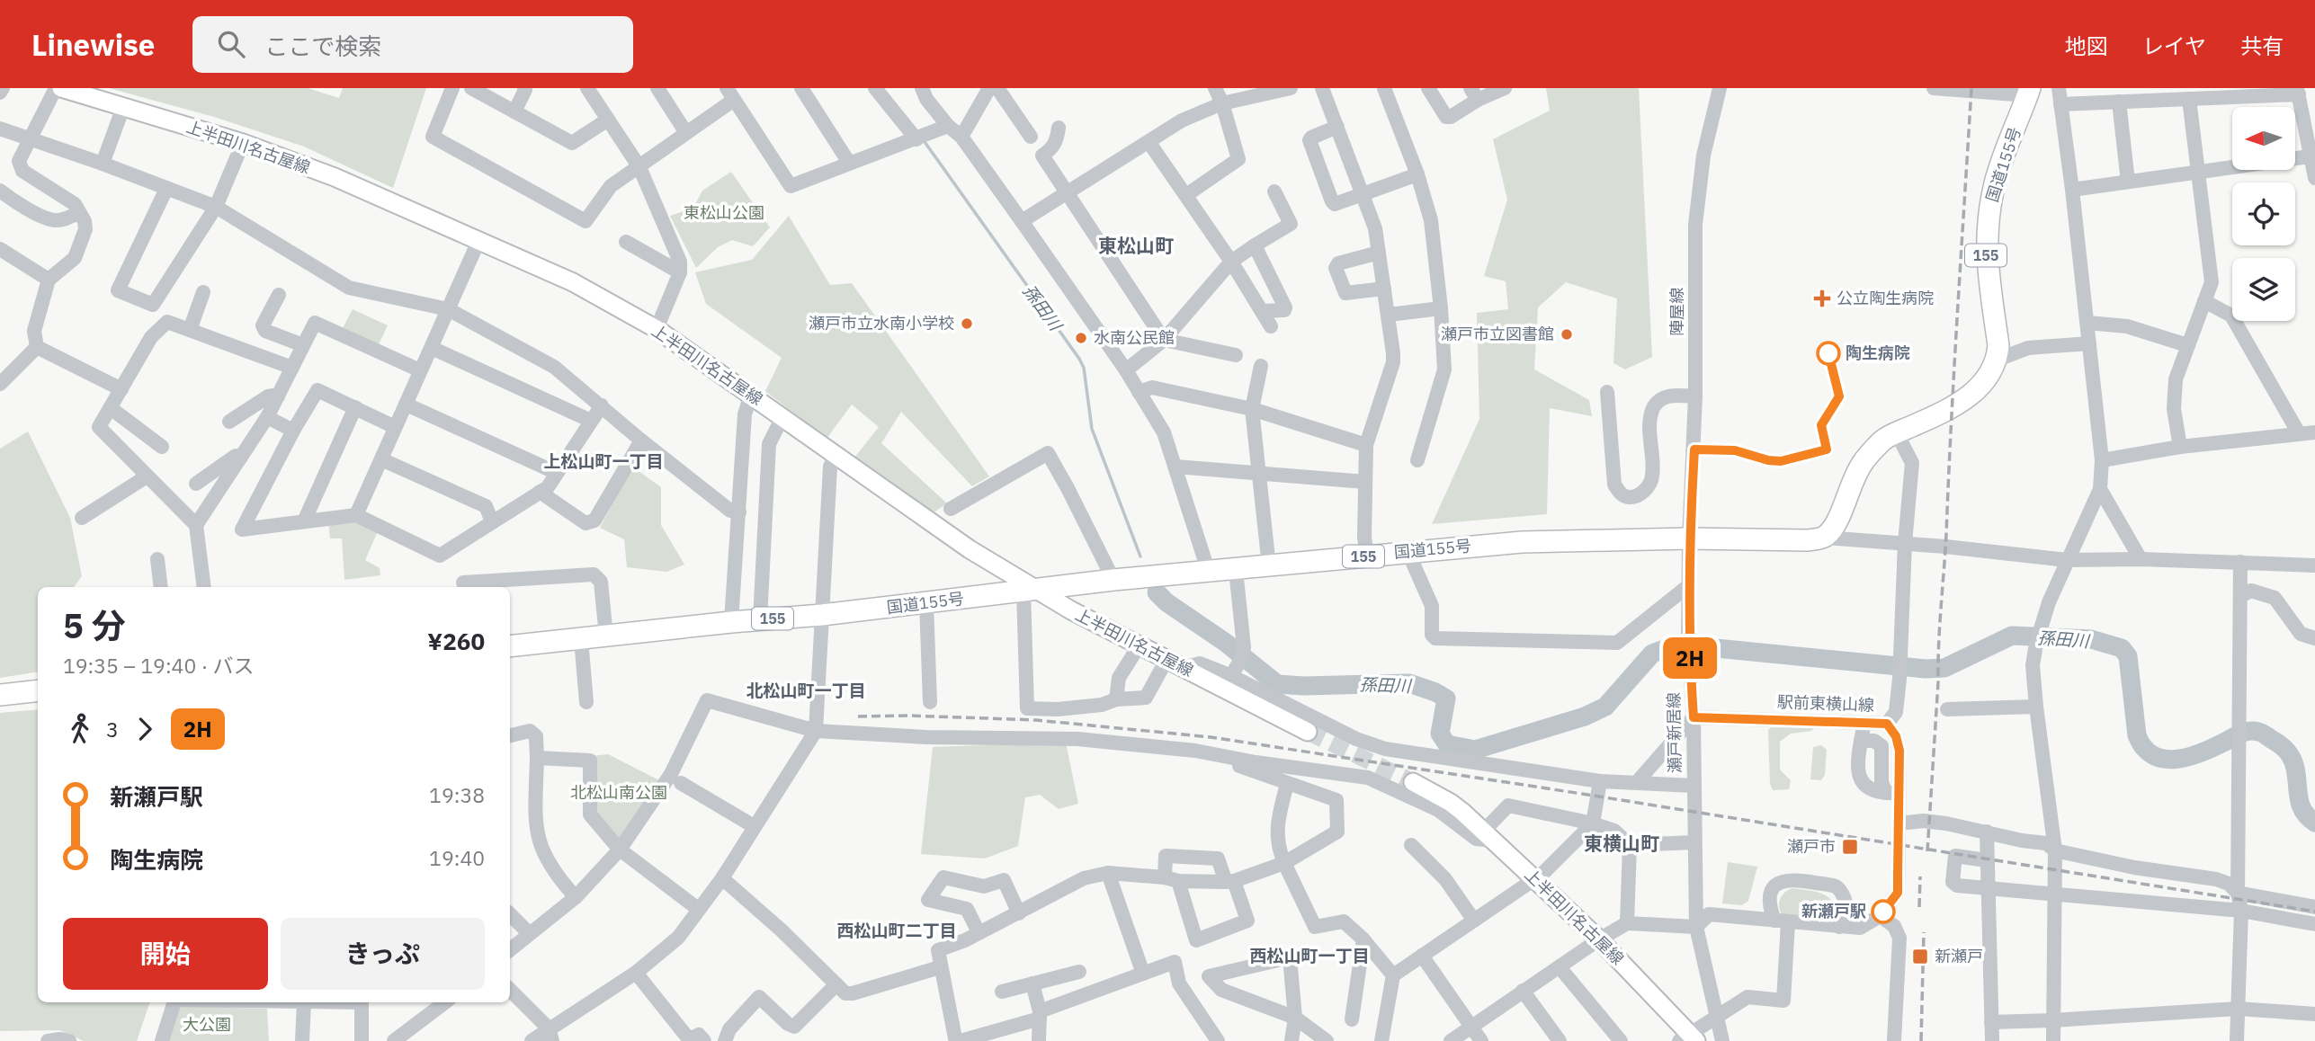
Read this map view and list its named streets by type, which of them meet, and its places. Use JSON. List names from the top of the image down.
{
  "streets": {
    "highway": ["国道155号", "155"],
    "main road": ["上半田川名古屋線"],
    "street": ["陣屋線", "駅前東横山線", "瀬戸新居線"]
  },
  "crossings": [
    ["上半田川名古屋線", "国道155号"],
    ["国道155号", "陣屋線"],
    ["国道155号", "瀬戸新居線"],
    ["陣屋線", "瀬戸新居線"],
    ["駅前東横山線", "瀬戸新居線"]
  ],
  "districts": [
    "東松山町",
    "上松山町一丁目",
    "北松山町一丁目",
    "東横山町",
    "西松山町二丁目",
    "西松山町一丁目"
  ],
  "water": ["孫田川"],
  "parks": ["東松山公園", "北松山南公園", "大公園"],
  "places": {
    "health": ["公立陶生病院"],
    "other": [
      "瀬戸市立水南小学校",
      "瀬戸市立図書館",
      "水南公民館",
      "陶生病院",
      "新瀬戸駅"
    ],
    "transit": ["瀬戸市", "新瀬戸"]
  },
  "lines": ["bus line 2H"],
  "north": "left",
  "page": {
    "header": "Linewise",
    "search": "ここで検索",
    "nav": ["地図", "レイヤ", "共有"],
    "on_map": "2H",
    "heading": ["5 分", "19:35 – 19:40 · バス", "¥260"],
    "legs": ["3", "2H"],
    "list": [
      {
        "name": "新瀬戸駅",
        "value": "19:38"
      },
      {
        "name": "陶生病院",
        "value": "19:40"
      }
    ],
    "buttons": ["開始", "きっぷ"]
  }
}
